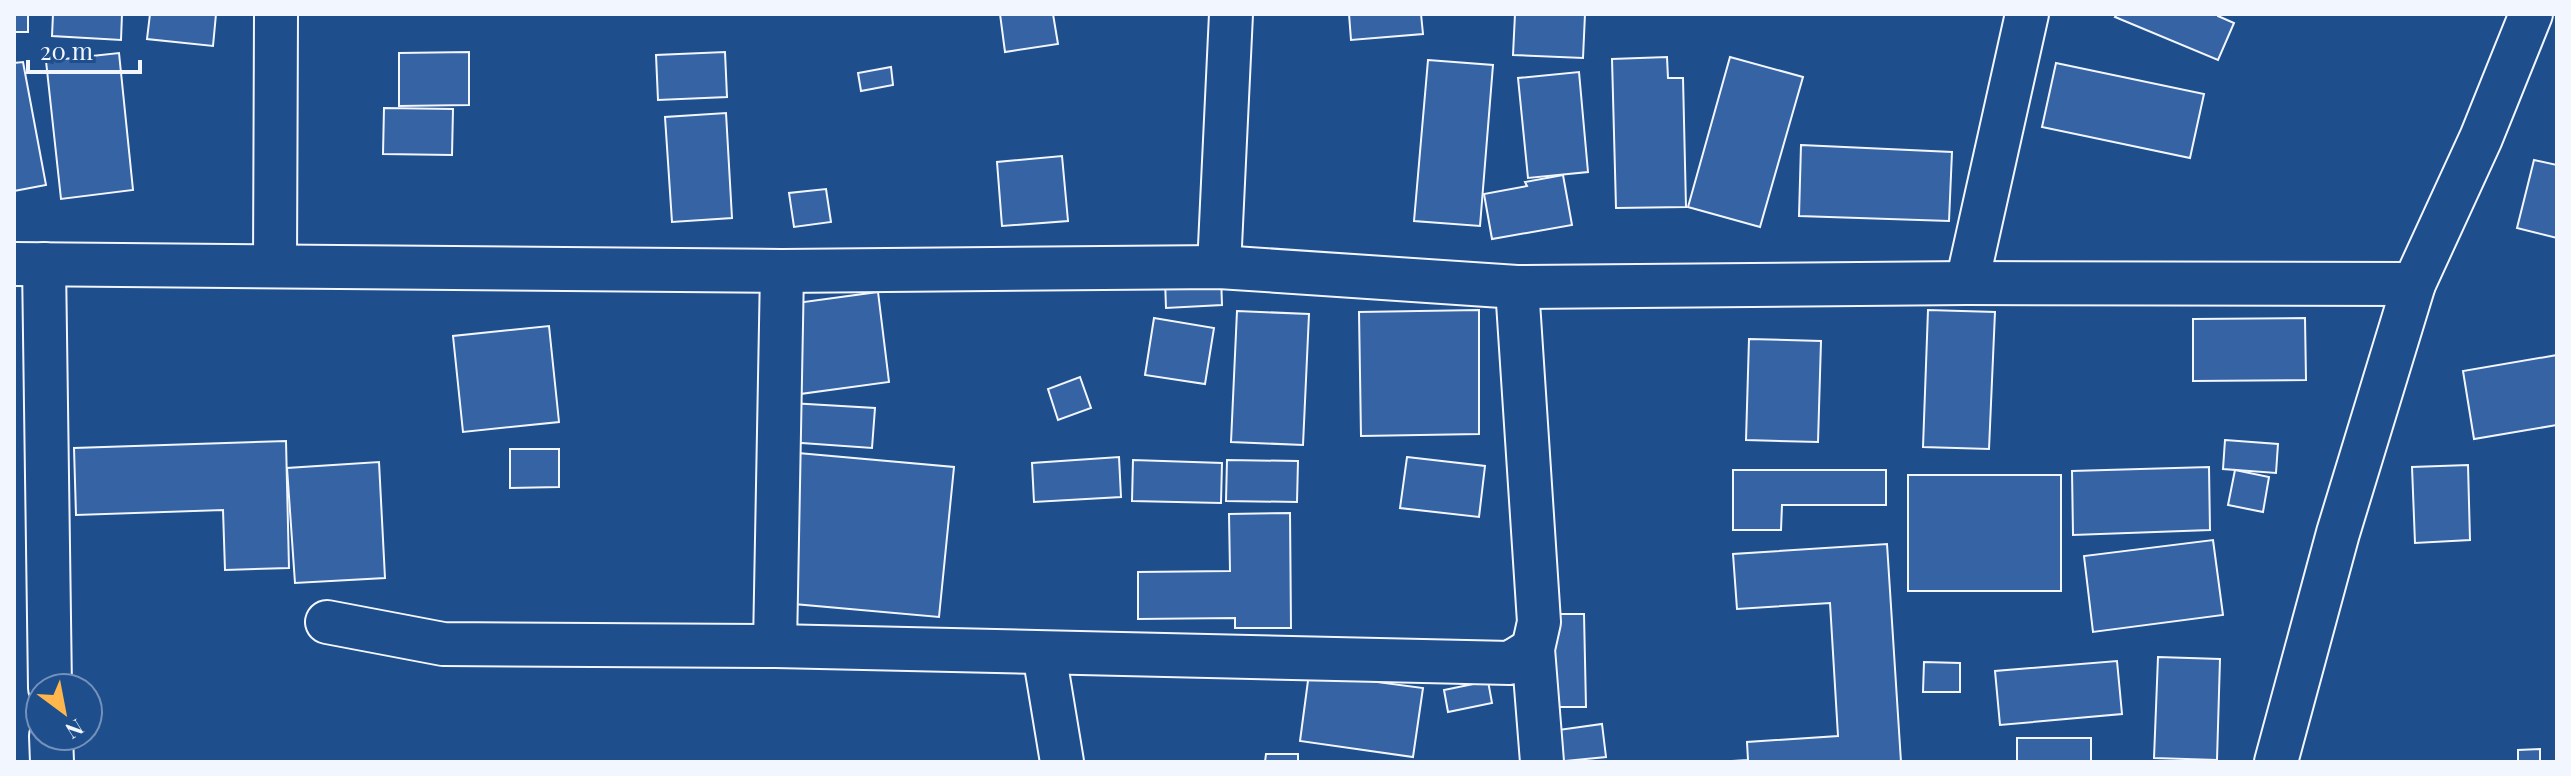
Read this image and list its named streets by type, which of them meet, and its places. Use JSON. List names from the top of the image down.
{
  "scale_bar": "20 m",
  "north": "bottom right"
}
